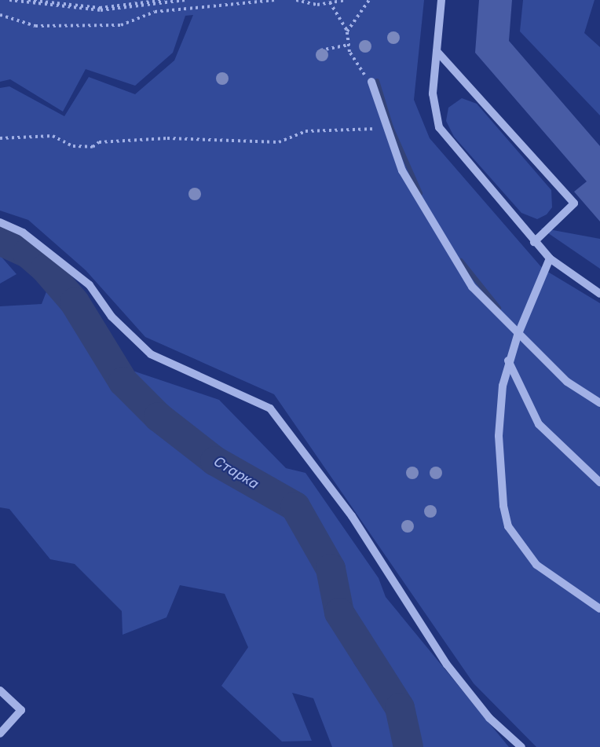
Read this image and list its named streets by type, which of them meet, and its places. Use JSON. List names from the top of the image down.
{
  "water": ["Старка"]
}
